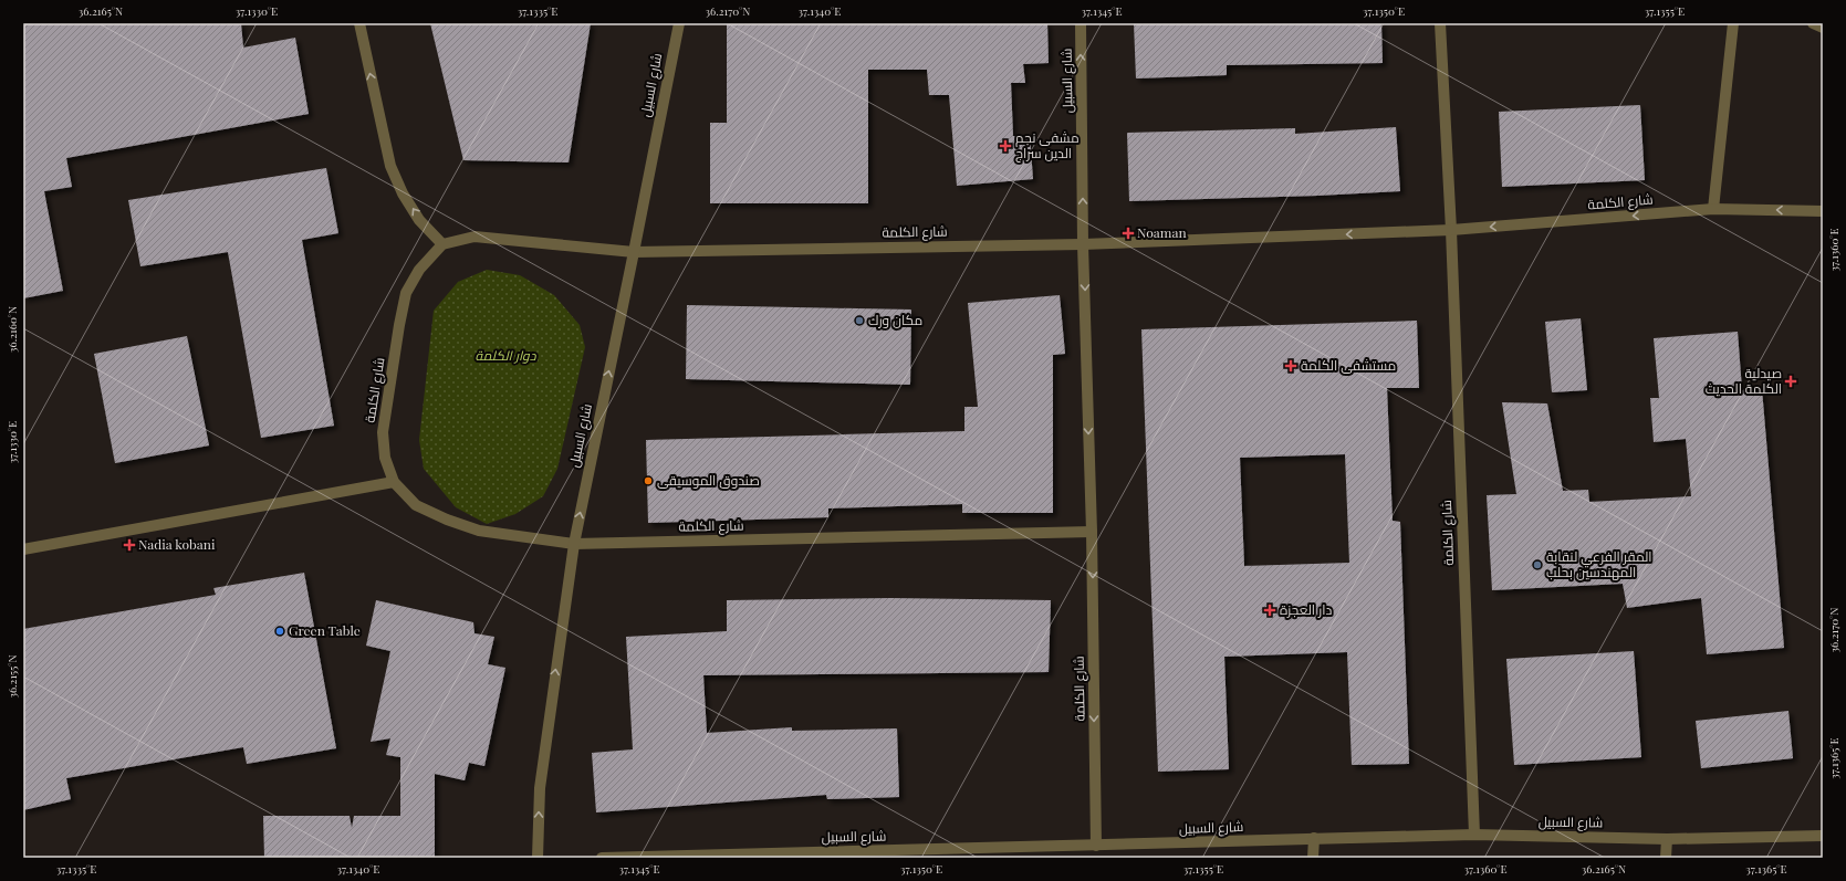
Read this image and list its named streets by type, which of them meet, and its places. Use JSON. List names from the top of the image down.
{
  "streets": {
    "street": ["شارع السبيل", "شارع الكلمة"]
  },
  "crossings": [
    ["شارع السبيل", "شارع الكلمة"]
  ],
  "one_way": ["شارع السبيل"],
  "parks": ["دوار الكلمة"],
  "places": {
    "health": [
      "مشفى نجم الدين سراج",
      "Noaman",
      "مستشفى الكلمة",
      "صيدلية الكلمة الحديث",
      "Nadia kobani",
      "دار العجزة"
    ],
    "other": [
      "مكان ورك",
      "صندوق الموسيقى",
      "المقر الفرعي لنقابة المهندسين بحلب",
      "Green Table"
    ]
  },
  "coordinates": [
    "36.2165°N",
    "37.1330°E",
    "37.1335°E",
    "36.2170°N",
    "37.1340°E",
    "37.1345°E",
    "37.1350°E",
    "37.1355°E",
    "37.1360°E",
    "36.2160°N",
    "36.2155°N",
    "37.1365°E"
  ]
}
